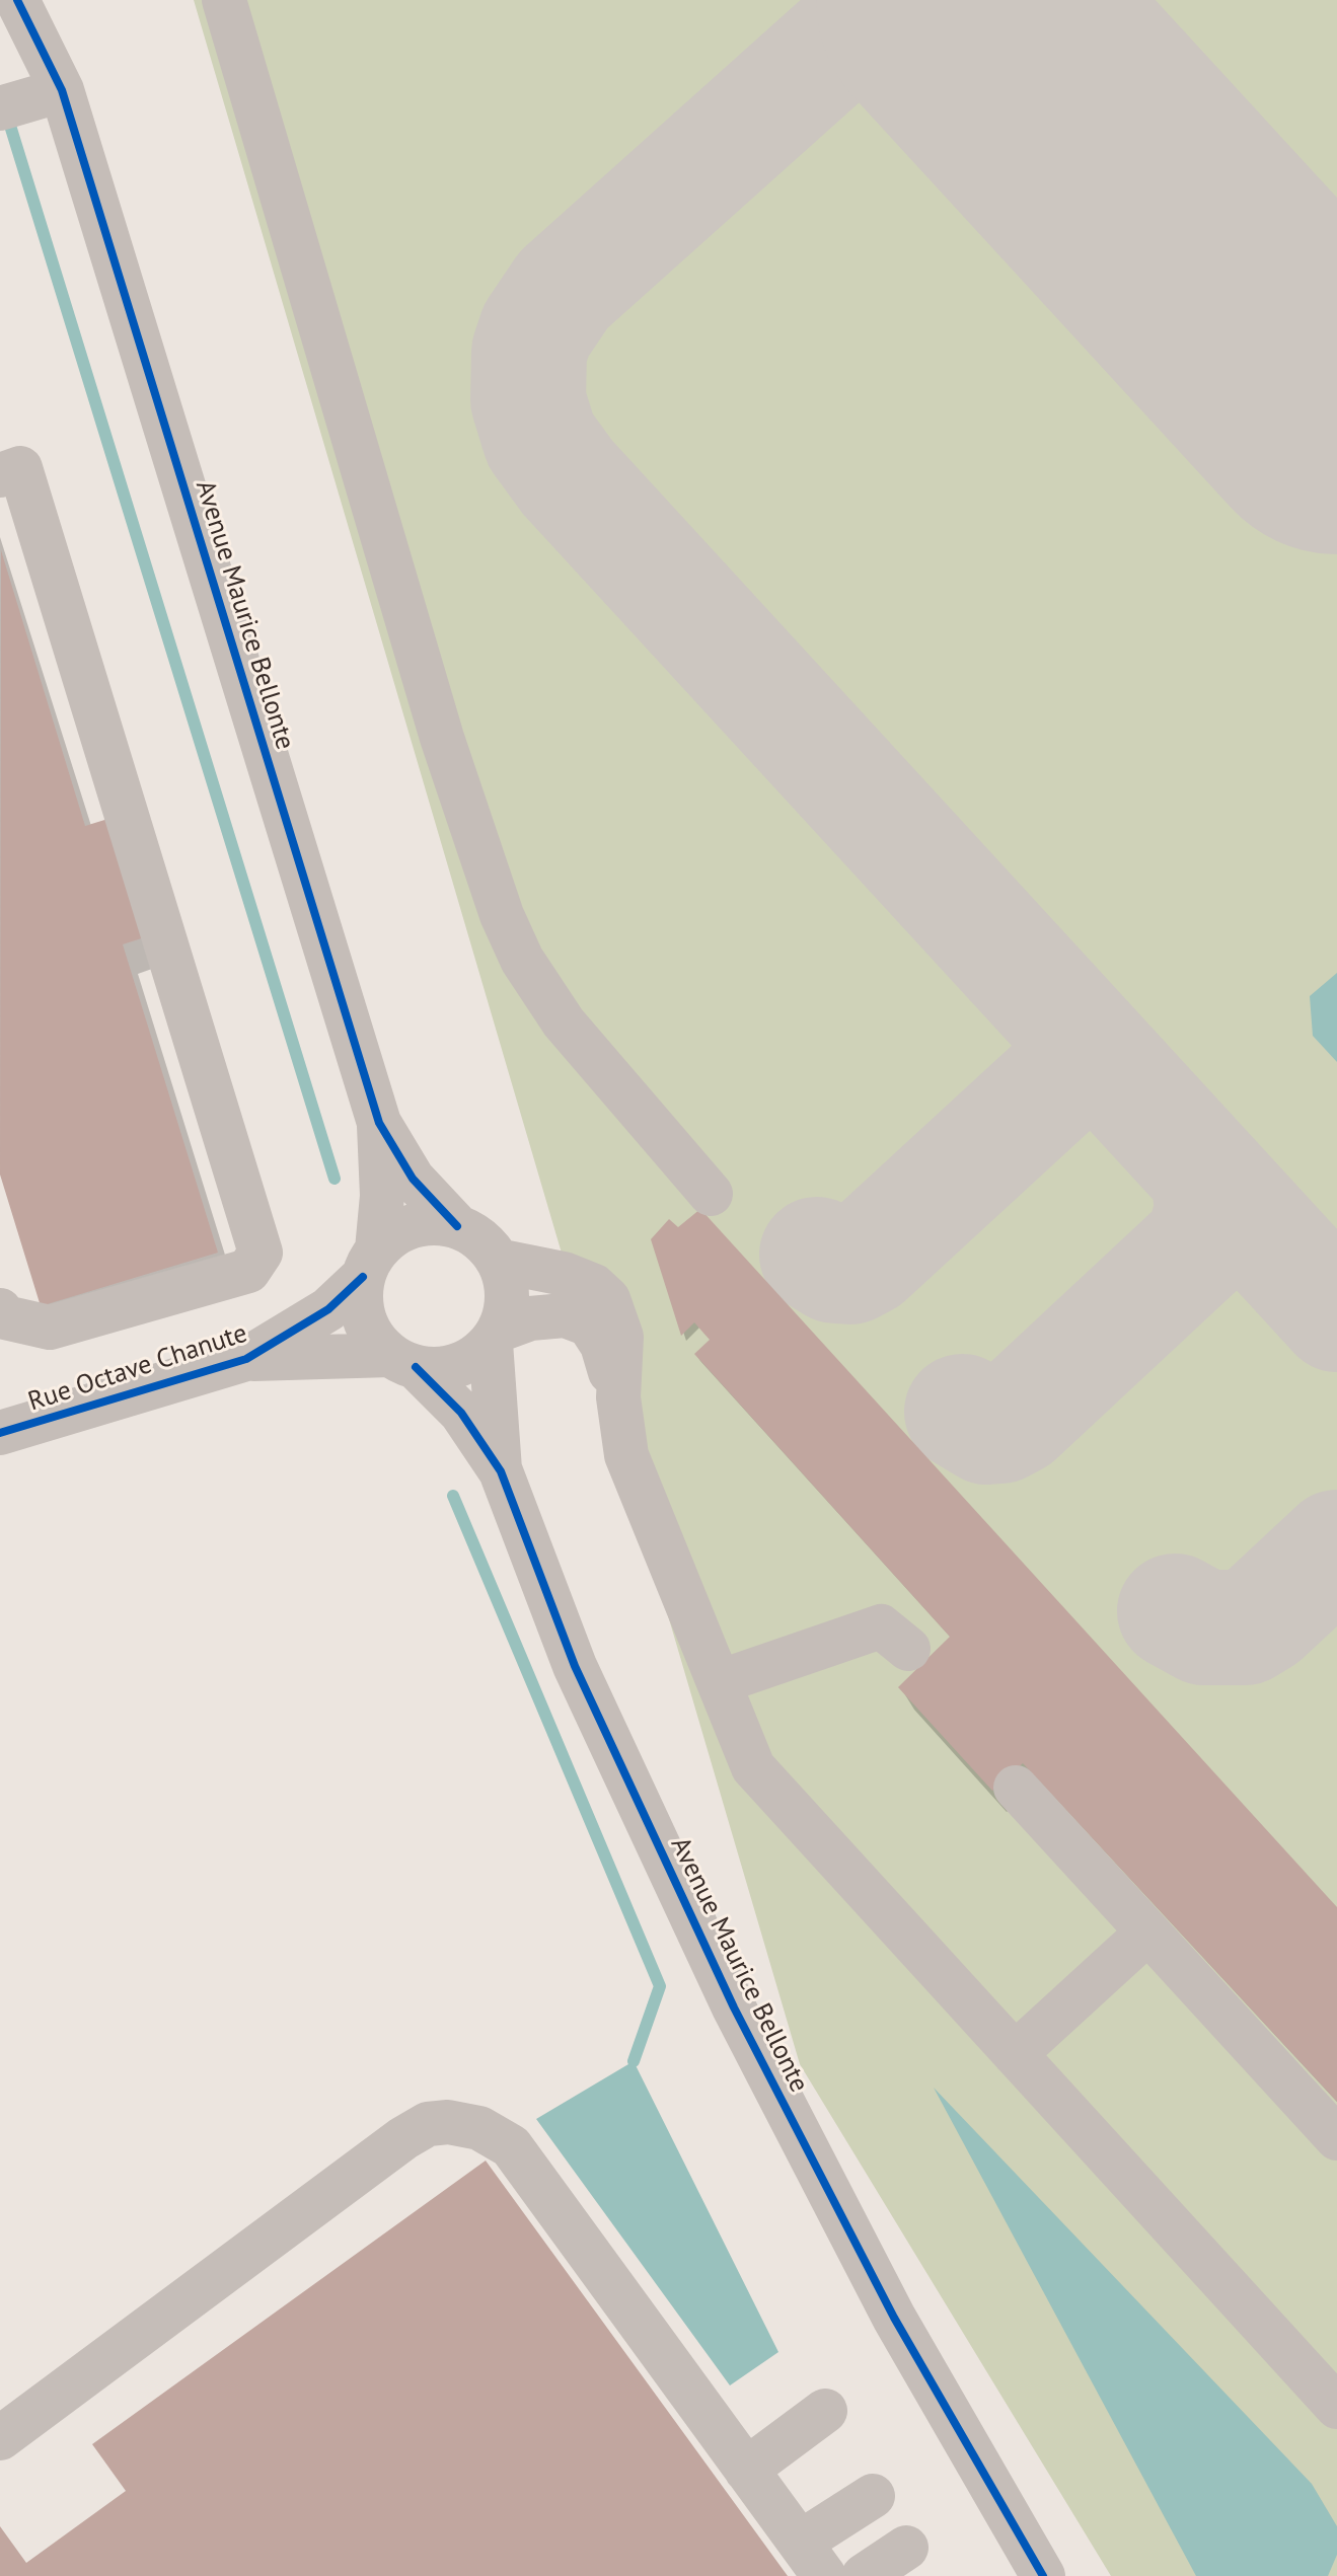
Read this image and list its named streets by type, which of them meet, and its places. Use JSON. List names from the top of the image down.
{
  "streets": {
    "street": ["Avenue Maurice Bellonte", "Rue Octave Chanute"]
  },
  "crossings": [
    ["Avenue Maurice Bellonte", "Rue Octave Chanute"]
  ]
}
